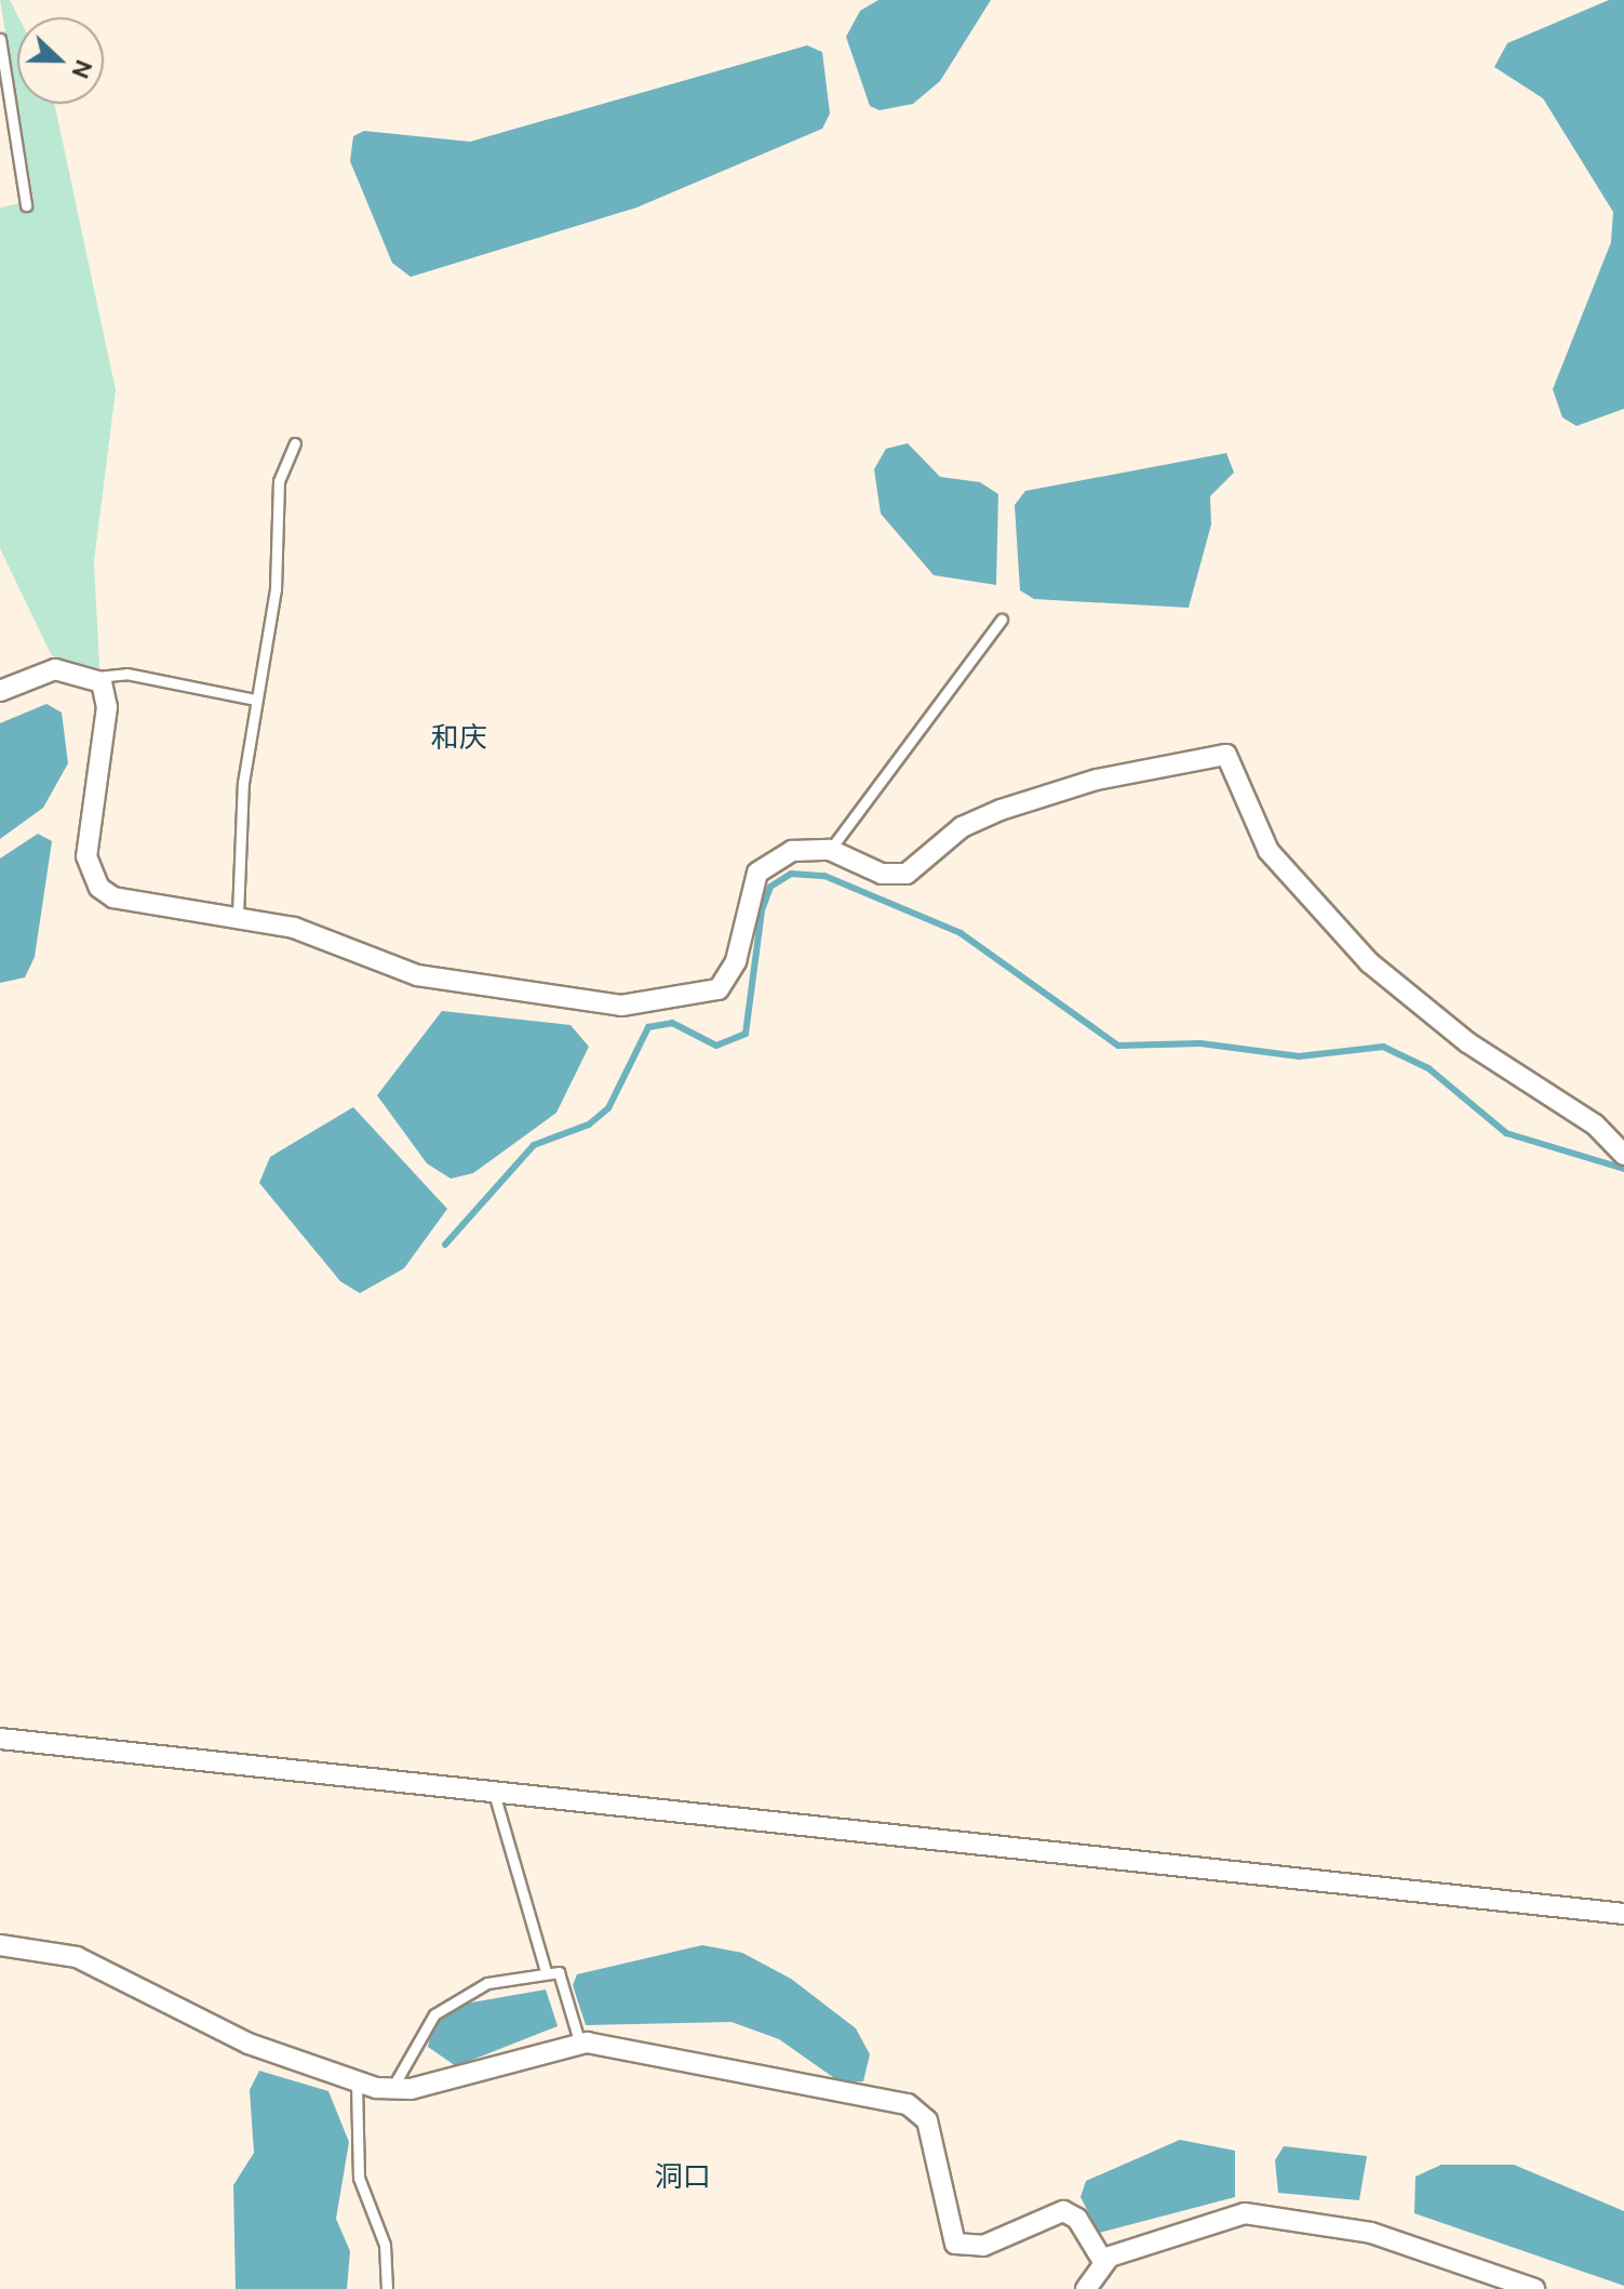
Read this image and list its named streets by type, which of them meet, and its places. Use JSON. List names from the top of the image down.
{
  "districts": ["和庆", "洞口"],
  "north": "right"
}
